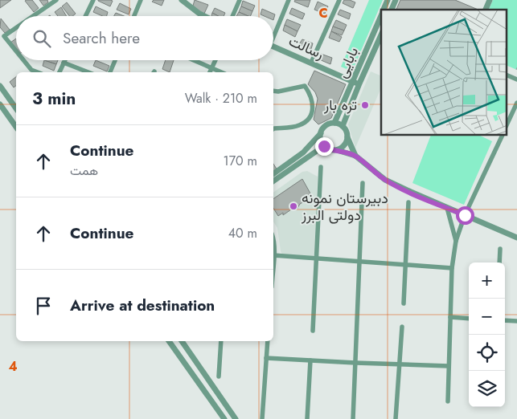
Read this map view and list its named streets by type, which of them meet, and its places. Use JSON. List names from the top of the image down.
{
  "streets": {
    "street": ["رسالت", "بابایی"]
  },
  "crossings": [
    ["رسالت", "بابایی"]
  ],
  "places": ["تره بار", "دبیرستان نمونه دولتی البرز"],
  "page": {
    "search": "Search here",
    "heading": ["3 min", "Walk · 210 m"],
    "list": [
      ["Continue", "همت", "170 m"],
      ["Continue", "40 m"],
      "Arrive at destination"
    ],
    "map_buttons": ["+", "−"]
  },
  "grid": {
    "columns": ["C"],
    "rows": ["4"]
  }
}
